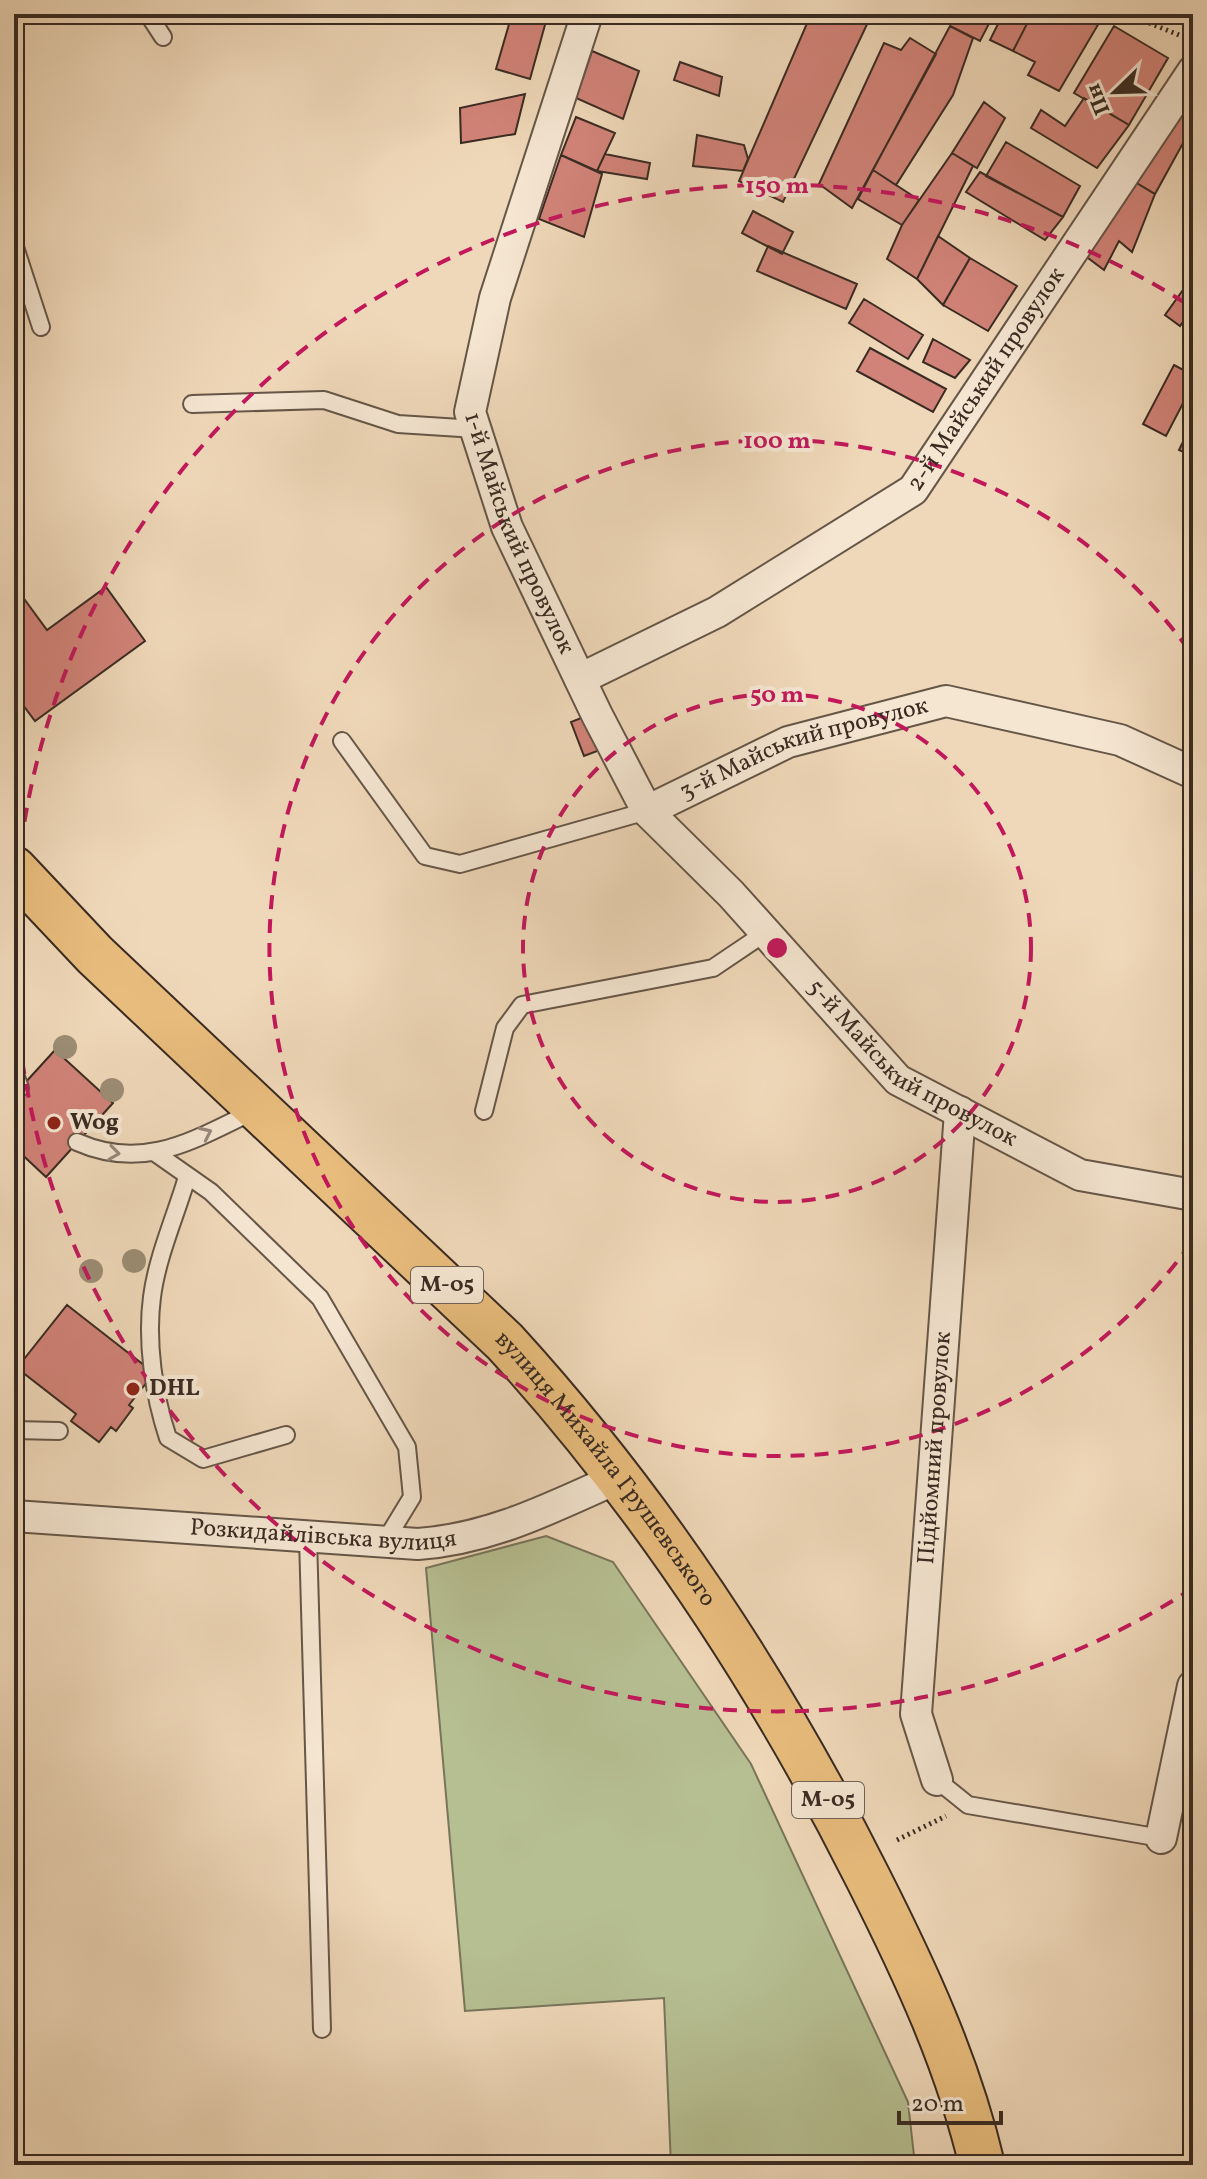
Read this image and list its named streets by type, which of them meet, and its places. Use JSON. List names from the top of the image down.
{
  "streets": {
    "main road": ["М-05", "вулиця Михайла Грушевського"],
    "street": [
      "2-й Майський провулок",
      "1-й Майський провулок",
      "3-й Майський провулок",
      "5-й Майський провулок",
      "Підйомний провулок",
      "Розкидайлівська вулиця"
    ]
  },
  "crossings": [
    ["2-й Майський провулок", "1-й Майський провулок"],
    ["1-й Майський провулок", "3-й Майський провулок"],
    ["1-й Майський провулок", "5-й Майський провулок"],
    ["3-й Майський провулок", "5-й Майський провулок"],
    ["5-й Майський провулок", "Підйомний провулок"],
    ["вулиця Михайла Грушевського", "Розкидайлівська вулиця"]
  ],
  "places": ["Wog", "DHL"],
  "scale_bar": "20 m",
  "north": "bottom left",
  "rings": ["150 m", "100 m", "50 m"]
}
